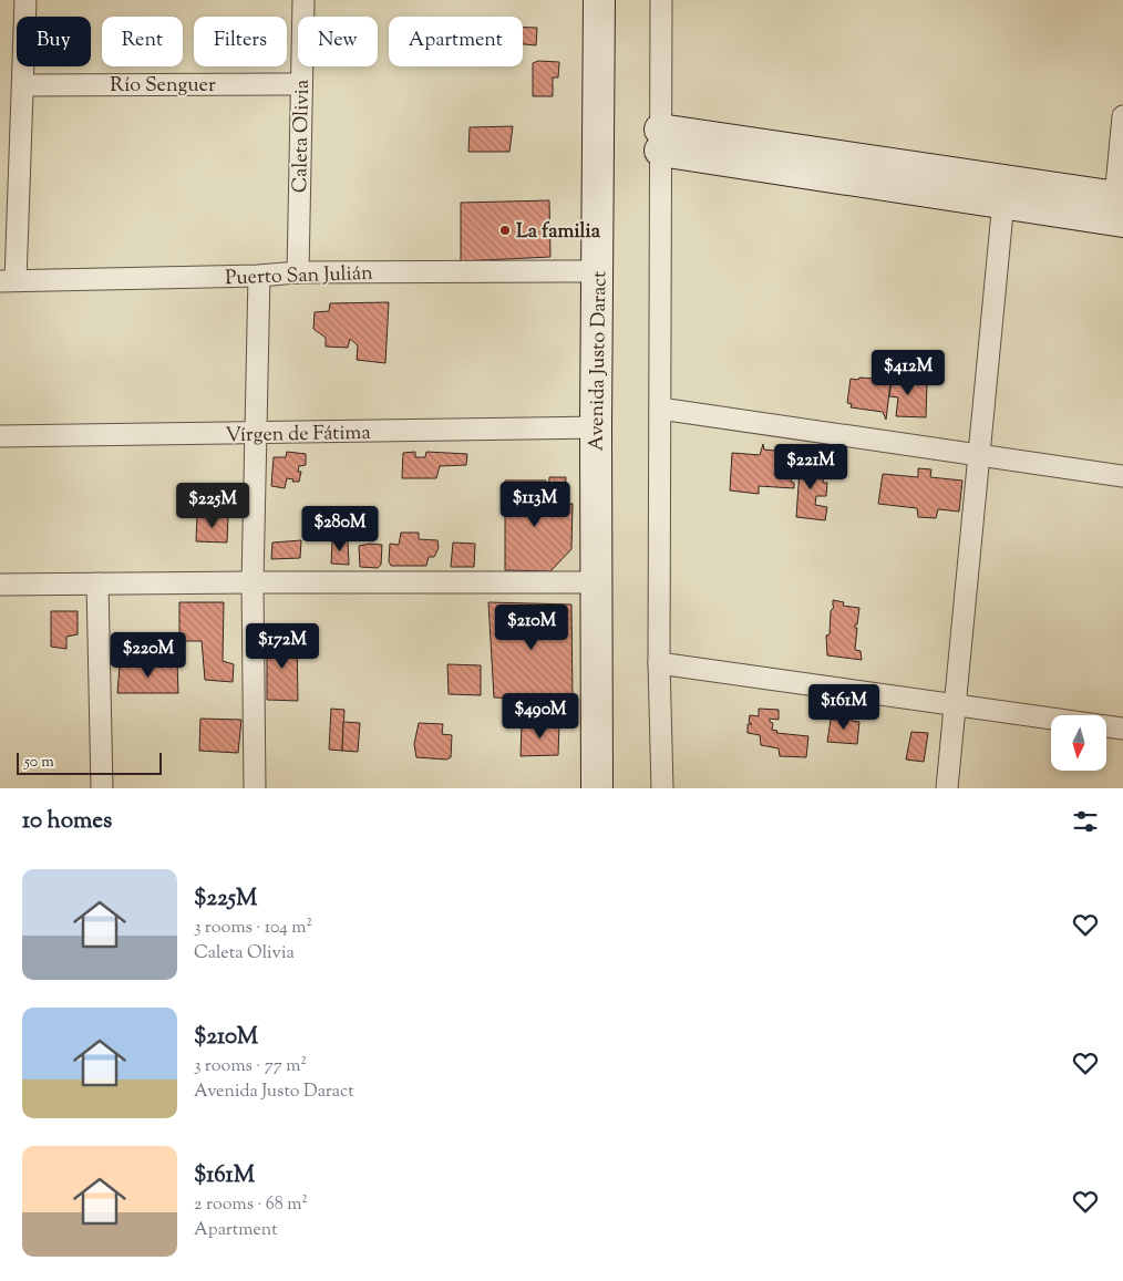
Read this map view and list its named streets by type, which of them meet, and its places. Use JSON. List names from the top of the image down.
{
  "streets": {
    "main road": ["Avenida Justo Daract"],
    "street": [
      "Río Senguer",
      "Caleta Olivia",
      "Puerto San Julián",
      "Vírgen de Fátima"
    ]
  },
  "crossings": [
    ["Río Senguer", "Caleta Olivia"],
    ["Caleta Olivia", "Puerto San Julián"],
    ["Puerto San Julián", "Avenida Justo Daract"],
    ["Avenida Justo Daract", "Vírgen de Fátima"]
  ],
  "places": ["La familia"],
  "scale_bar": "50 m",
  "north": "bottom",
  "page": {
    "chip": [
      "Buy",
      "Rent",
      "Filters",
      "New",
      "Apartment"
    ],
    "price": [
      "$412M",
      "$221M",
      "$113M",
      "$225M",
      "$280M",
      "$210M",
      "$172M",
      "$220M",
      "$161M",
      "$490M"
    ],
    "scale": "50 m",
    "heading": "10 homes",
    "list": [
      {
        "name": "$225M",
        "note": "3 rooms · 104 m² · Caleta Olivia"
      },
      {
        "name": "$210M",
        "note": "3 rooms · 77 m² · Avenida Justo Daract"
      },
      {
        "name": "$161M",
        "note": "2 rooms · 68 m² · Apartment"
      }
    ]
  }
}
